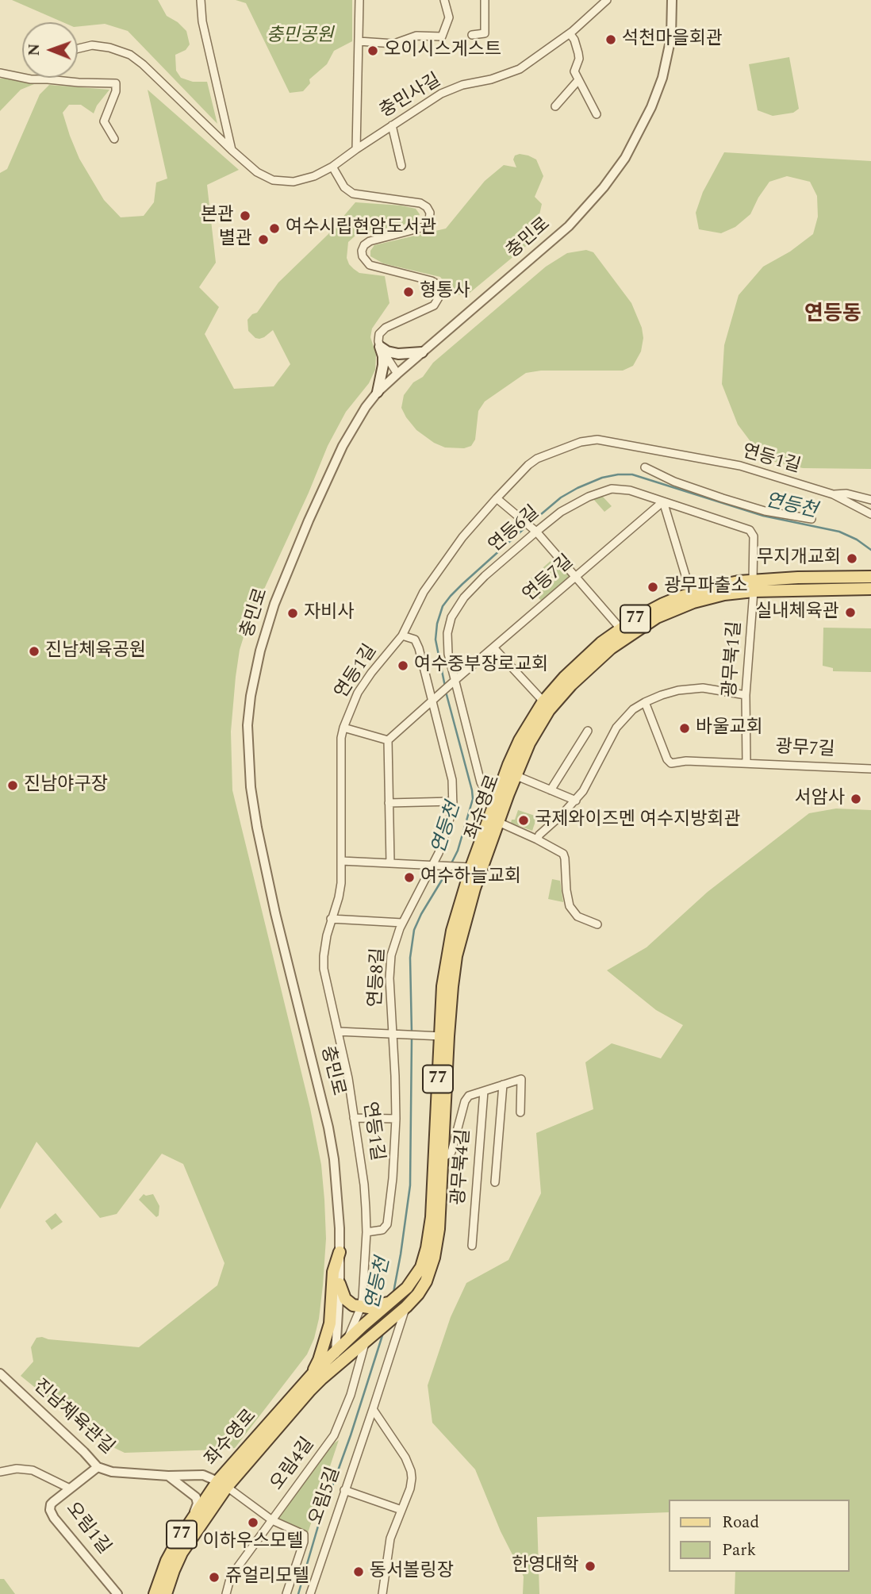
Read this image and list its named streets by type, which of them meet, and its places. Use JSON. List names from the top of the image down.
{
  "streets": {
    "main road": ["77", "좌수영로"],
    "street": [
      "충민사길",
      "충민로",
      "연등1길",
      "연등6길",
      "연등7길",
      "광무북1길",
      "광무7길",
      "연등8길",
      "광무북4길",
      "진남체육관길",
      "오림4길",
      "오림5길",
      "오림1길"
    ]
  },
  "crossings": [
    ["충민로", "좌수영로"],
    ["연등1길", "좌수영로"],
    ["연등1길", "연등8길"],
    ["연등6길", "연등7길"],
    ["연등6길", "광무북1길"],
    ["연등6길", "좌수영로"],
    ["연등7길", "연등8길"],
    ["77", "좌수영로"],
    ["77", "오림4길"],
    ["77", "오림5길"],
    ["광무북1길", "광무7길"],
    ["광무북1길", "좌수영로"],
    ["좌수영로", "광무북4길"],
    ["좌수영로", "진남체육관길"],
    ["좌수영로", "오림4길"],
    ["좌수영로", "오림5길"],
    ["진남체육관길", "오림1길"]
  ],
  "districts": ["연등동"],
  "water": ["연등천"],
  "parks": ["충민공원"],
  "places": [
    "석천마을회관",
    "오이시스게스트",
    "본관",
    "여수시립현암도서관",
    "별관",
    "형통사",
    "무지개교회",
    "광무파출소",
    "실내체육관",
    "자비사",
    "진남체육공원",
    "여수중부장로교회",
    "바울교회",
    "진남야구장",
    "서암사",
    "국제와이즈멘 여수지방회관",
    "여수하늘교회",
    "이하우스모텔",
    "한영대학",
    "동서볼링장",
    "쥬얼리모텔"
  ],
  "legend": ["Road", "Park"],
  "north": "left"
}
